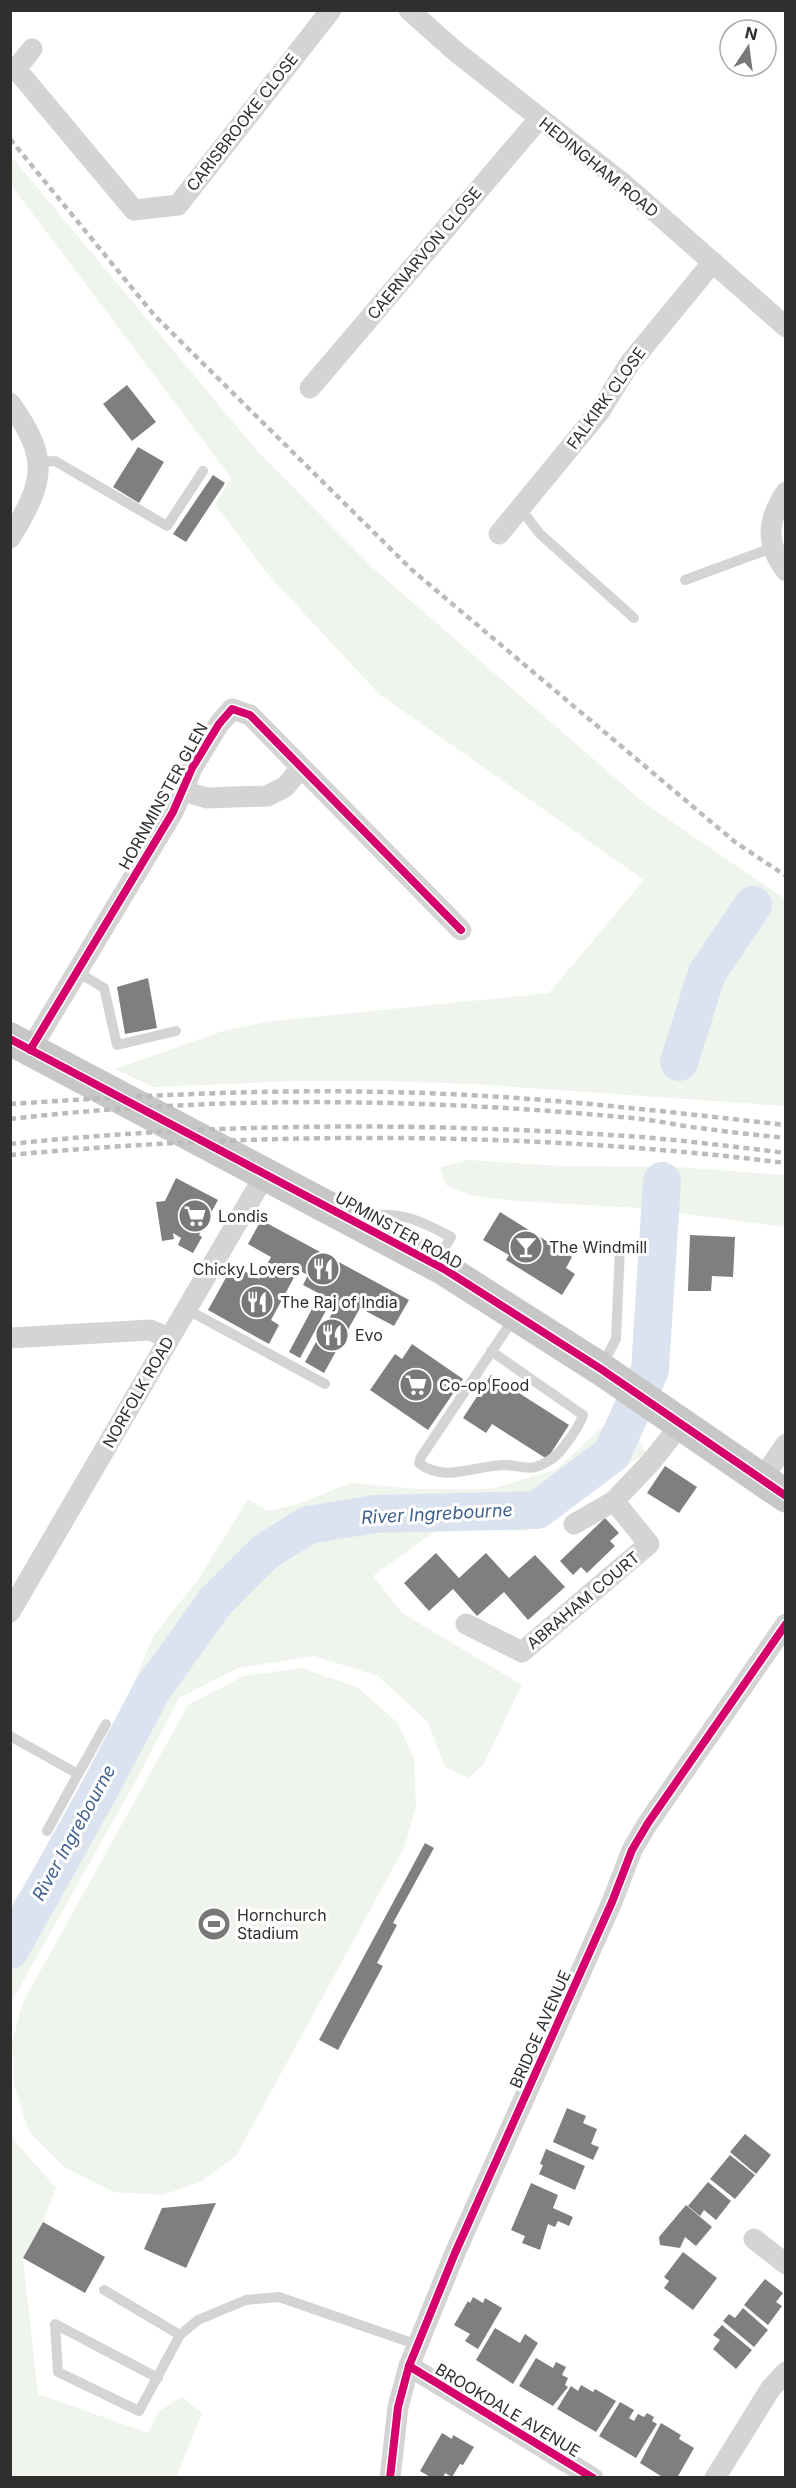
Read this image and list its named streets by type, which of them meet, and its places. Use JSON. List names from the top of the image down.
{
  "streets": {
    "main road": ["UPMINSTER ROAD"],
    "street": [
      "CARISBROOKE CLOSE",
      "HEDINGHAM ROAD",
      "CAERNARVON CLOSE",
      "FALKIRK CLOSE",
      "HORNMINSTER GLEN",
      "NORFOLK ROAD",
      "ABRAHAM COURT",
      "BRIDGE AVENUE",
      "BROOKDALE AVENUE"
    ]
  },
  "crossings": [
    ["HEDINGHAM ROAD", "CAERNARVON CLOSE"],
    ["HEDINGHAM ROAD", "FALKIRK CLOSE"],
    ["HORNMINSTER GLEN", "UPMINSTER ROAD"],
    ["UPMINSTER ROAD", "NORFOLK ROAD"],
    ["BRIDGE AVENUE", "BROOKDALE AVENUE"]
  ],
  "water": ["River Ingrebourne"],
  "places": {
    "supermarket": ["Londis", "Co-op Food"],
    "bar": ["The Windmill"],
    "restaurant": ["Chicky Lovers", "The Raj of India", "Evo"],
    "sports": ["Hornchurch Stadium"]
  },
  "north": "top"
}
